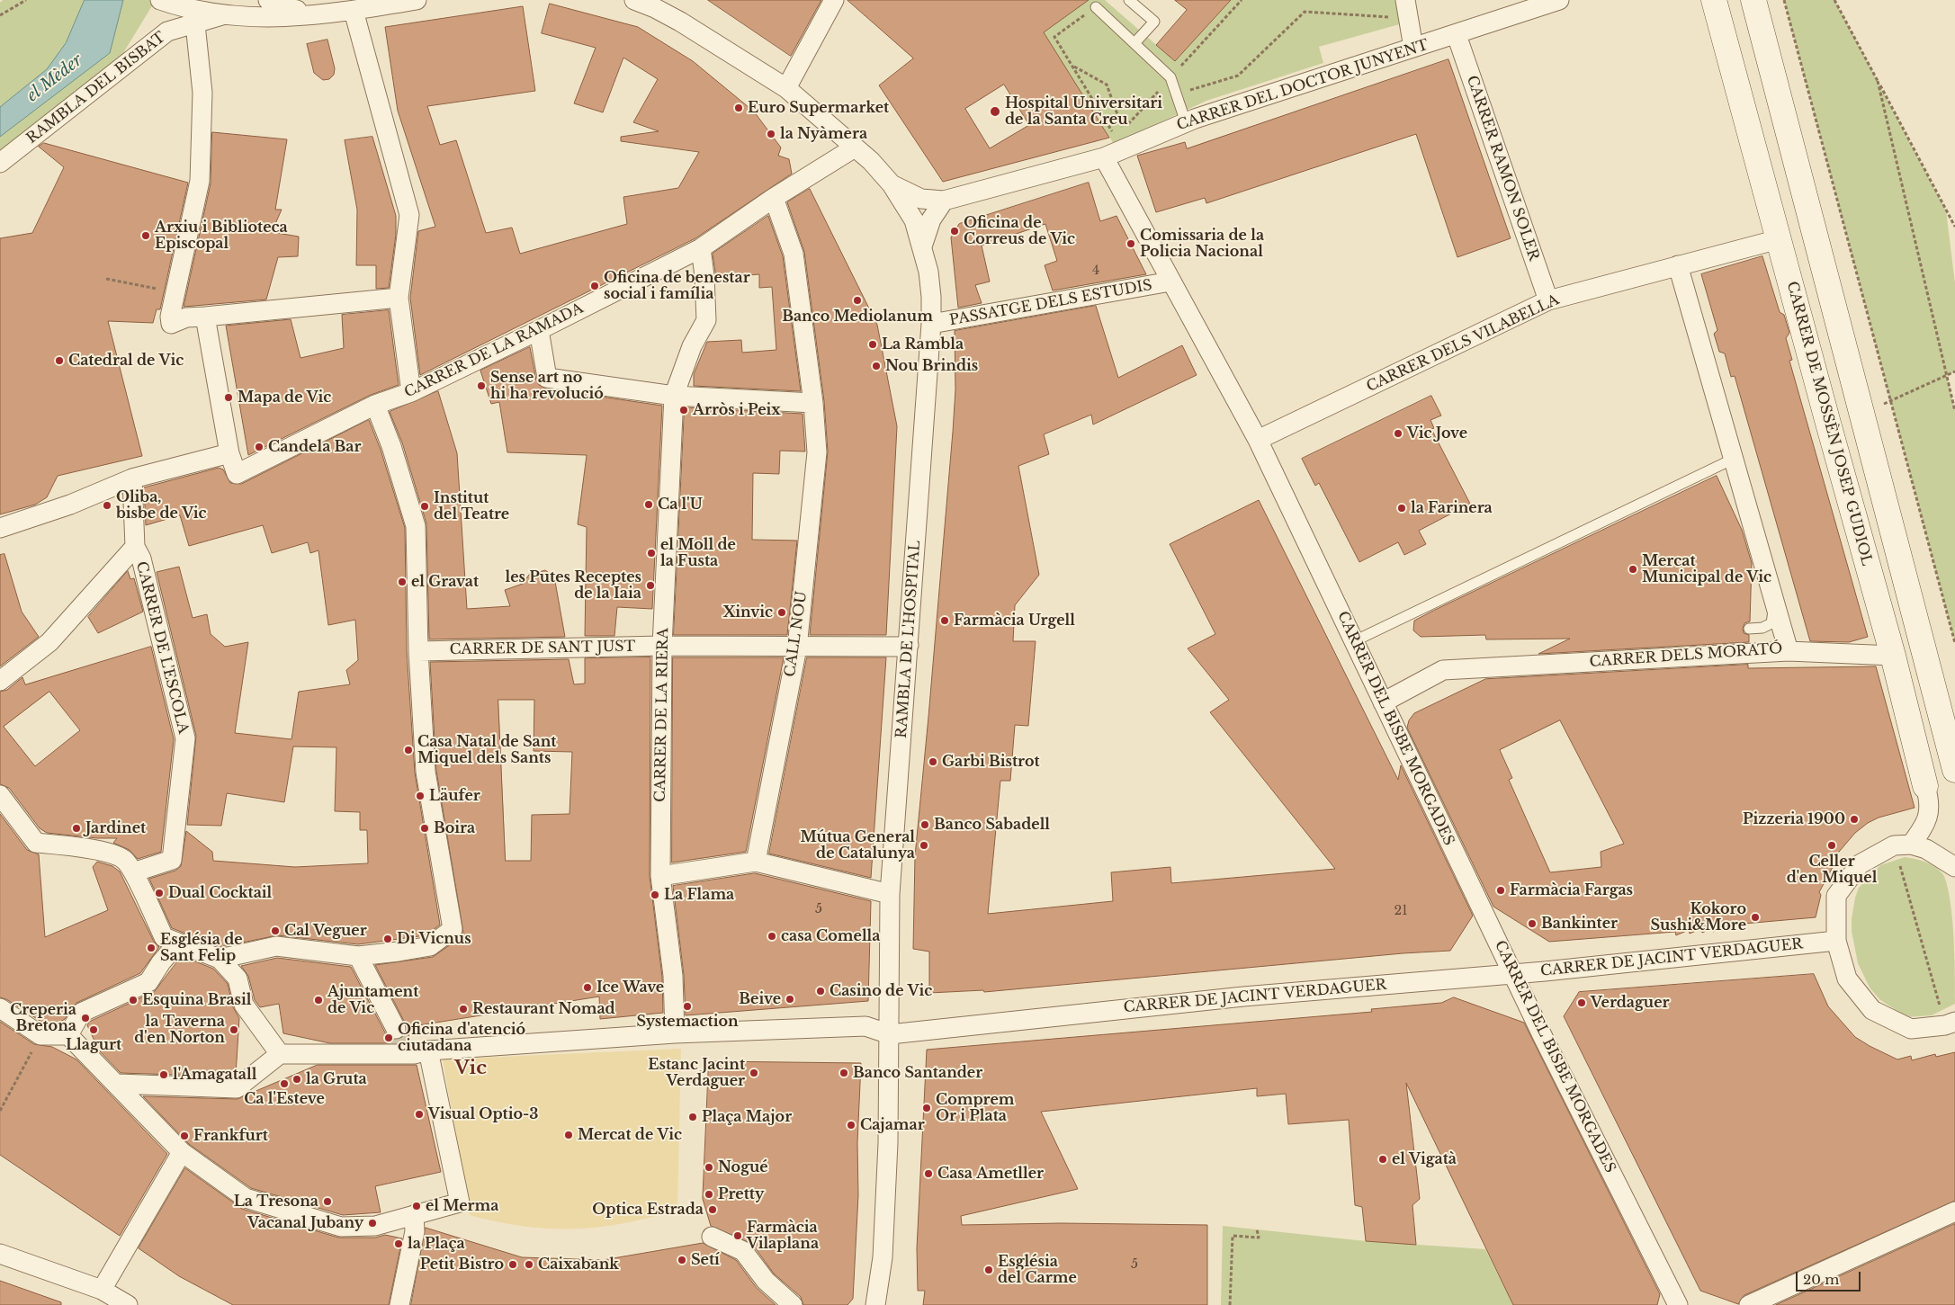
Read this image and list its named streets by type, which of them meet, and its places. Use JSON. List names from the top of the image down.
{
  "streets": {
    "street": [
      "CARRER DEL DOCTOR JUNYENT",
      "RAMBLA DEL BISBAT",
      "CARRER RAMON SOLER",
      "PASSATGE DELS ESTUDIS",
      "CARRER DELS VILABELLA",
      "CARRER DE LA RAMADA",
      "CARRER DE MOSSÈN JOSEP GUDIOL",
      "CALL NOU",
      "RAMBLA DE L'HOSPITAL",
      "CARRER DE L'ESCOLA",
      "CARRER DE SANT JUST",
      "CARRER DELS MORATÓ",
      "CARRER DE LA RIERA",
      "CARRER DEL BISBE MORGADES",
      "CARRER DE JACINT VERDAGUER"
    ]
  },
  "crossings": [
    ["CARRER DEL DOCTOR JUNYENT", "CARRER RAMON SOLER"],
    ["CARRER DEL DOCTOR JUNYENT", "RAMBLA DE L'HOSPITAL"],
    ["CARRER DEL DOCTOR JUNYENT", "CARRER DEL BISBE MORGADES"],
    ["CARRER RAMON SOLER", "CARRER DELS VILABELLA"],
    ["PASSATGE DELS ESTUDIS", "RAMBLA DE L'HOSPITAL"],
    ["PASSATGE DELS ESTUDIS", "CARRER DEL BISBE MORGADES"],
    ["CARRER DELS VILABELLA", "CARRER DE MOSSÈN JOSEP GUDIOL"],
    ["CARRER DELS VILABELLA", "CARRER DELS MORATÓ"],
    ["CARRER DELS VILABELLA", "CARRER DEL BISBE MORGADES"],
    ["CARRER DE LA RAMADA", "CALL NOU"],
    ["CARRER DE LA RAMADA", "RAMBLA DE L'HOSPITAL"],
    ["CARRER DE LA RAMADA", "CARRER DE LA RIERA"],
    ["CALL NOU", "CARRER DE SANT JUST"],
    ["RAMBLA DE L'HOSPITAL", "CARRER DE SANT JUST"],
    ["RAMBLA DE L'HOSPITAL", "CARRER DE JACINT VERDAGUER"],
    ["CARRER DE SANT JUST", "CARRER DE LA RIERA"],
    ["CARRER DELS MORATÓ", "CARRER DEL BISBE MORGADES"],
    ["CARRER DE LA RIERA", "CARRER DE JACINT VERDAGUER"],
    ["CARRER DEL BISBE MORGADES", "CARRER DE JACINT VERDAGUER"]
  ],
  "districts": ["Vic"],
  "water": ["el Mèder"],
  "places": [
    "Euro Supermarket",
    "Hospital Universitari de la Santa Creu",
    "la Nyàmera",
    "Oficina de Correus de Vic",
    "Arxiu i Biblioteca Episcopal",
    "Comissaria de la Policia Nacional",
    "Oficina de benestar social i família",
    "Banco Mediolanum",
    "La Rambla",
    "Catedral de Vic",
    "Nou Brindis",
    "Sense art no hi ha revolució",
    "Mapa de Vic",
    "Arròs i Peix",
    "Vic Jove",
    "Candela Bar",
    "Ca l'U",
    "Oliba, bisbe de Vic",
    "Institut del Teatre",
    "la Farinera",
    "el Moll de la Fusta",
    "Mercat Municipal de Vic",
    "el Gravat",
    "les Putes Receptes de la Iaia",
    "Xinvic",
    "Farmàcia Urgell",
    "Casa Natal de Sant Miquel dels Sants",
    "Garbi Bistrot",
    "Läufer",
    "Pizzeria 1900",
    "Banco Sabadell",
    "Jardinet",
    "Boira",
    "Mútua General de Catalunya",
    "Celler d'en Miquel",
    "Farmàcia Fargas",
    "Dual Cocktail",
    "La Flama",
    "Kokoro Sushi&More",
    "Bankinter",
    "Cal Veguer",
    "casa Comella",
    "Di Vicnus",
    "Església de Sant Felip",
    "Ice Wave",
    "Casino de Vic",
    "Beive",
    "Esquina Brasil",
    "Ajuntament de Vic",
    "Verdaguer",
    "Systemaction",
    "Restaurant Nomad",
    "Creperia Bretona",
    "Llagurt",
    "la Taverna d'en Norton",
    "Oficina d'atenció ciutadana",
    "Estanc Jacint Verdaguer",
    "Banco Santander",
    "l'Amagatall",
    "la Gruta",
    "Ca l'Esteve",
    "Comprem Or i Plata",
    "Visual Optio-3",
    "Plaça Major",
    "Cajamar",
    "Mercat de Vic",
    "Frankfurt",
    "el Vigatà",
    "Nogué",
    "Casa Ametller",
    "Pretty",
    "La Tresona",
    "el Merma",
    "Optica Estrada",
    "Vacanal Jubany",
    "Farmàcia Vilaplana",
    "la Plaça",
    "Setí",
    "Petit Bistro",
    "Caixabank",
    "Església del Carme"
  ],
  "house_numbers": [
    "4",
    "5",
    "21",
    "5"
  ],
  "scale_bar": "20 m"
}
